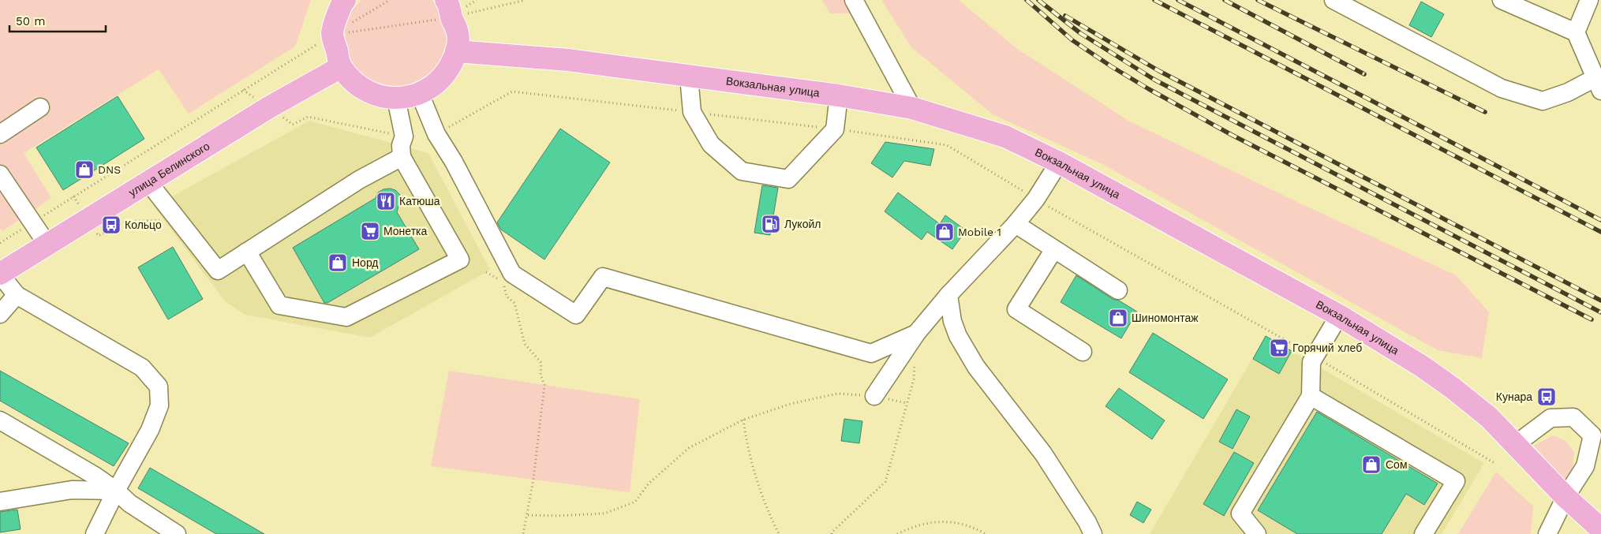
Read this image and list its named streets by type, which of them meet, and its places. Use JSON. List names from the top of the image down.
{
  "streets": {
    "main road": ["Вокзальная улица", "улица Белинского"]
  },
  "places": {
    "shop": [
      "DNS",
      "Mobile 1",
      "Норд",
      "Шиномонтаж",
      "Сом"
    ],
    "restaurant": ["Катюша"],
    "fuel station": ["Лукойл"],
    "bus stop": ["Кольцо", "Кунара"],
    "supermarket": ["Монетка", "Горячий хлеб"]
  },
  "scale_bar": "50 m"
}
